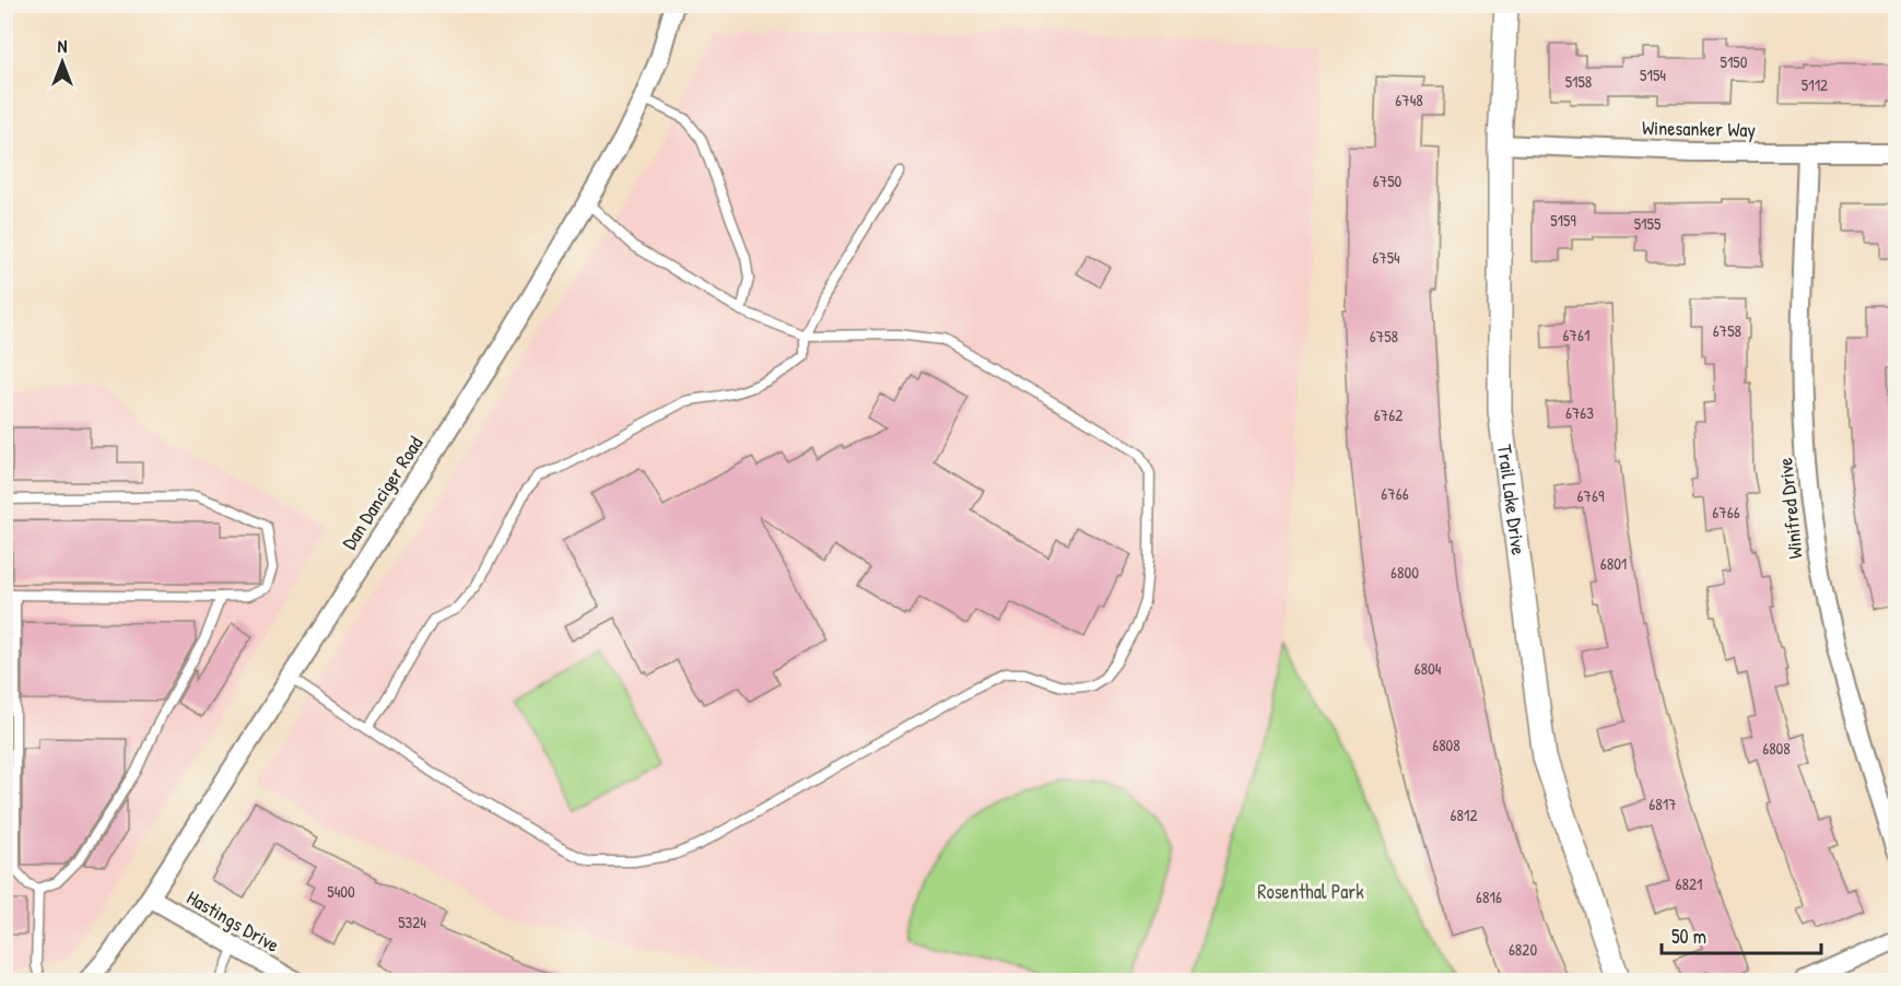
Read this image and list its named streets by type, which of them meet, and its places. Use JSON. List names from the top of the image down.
{
  "streets": {
    "street": [
      "Winesanker Way",
      "Dan Danciger Road",
      "Trail Lake Drive",
      "Winifred Drive",
      "Hastings Drive"
    ]
  },
  "crossings": [
    ["Winesanker Way", "Trail Lake Drive"],
    ["Winesanker Way", "Winifred Drive"],
    ["Dan Danciger Road", "Hastings Drive"]
  ],
  "parks": ["Rosenthal Park"],
  "house_numbers": [
    "5150",
    "5154",
    "5158",
    "5112",
    "6748",
    "6750",
    "5159",
    "5155",
    "6754",
    "6758",
    "6761",
    "6758",
    "6763",
    "6762",
    "6766",
    "6769",
    "6766",
    "6801",
    "6800",
    "6804",
    "6808",
    "6808",
    "6817",
    "6812",
    "6821",
    "5400",
    "6816",
    "5324",
    "6820"
  ],
  "scale_bar": "50 m",
  "north": "top"
}
